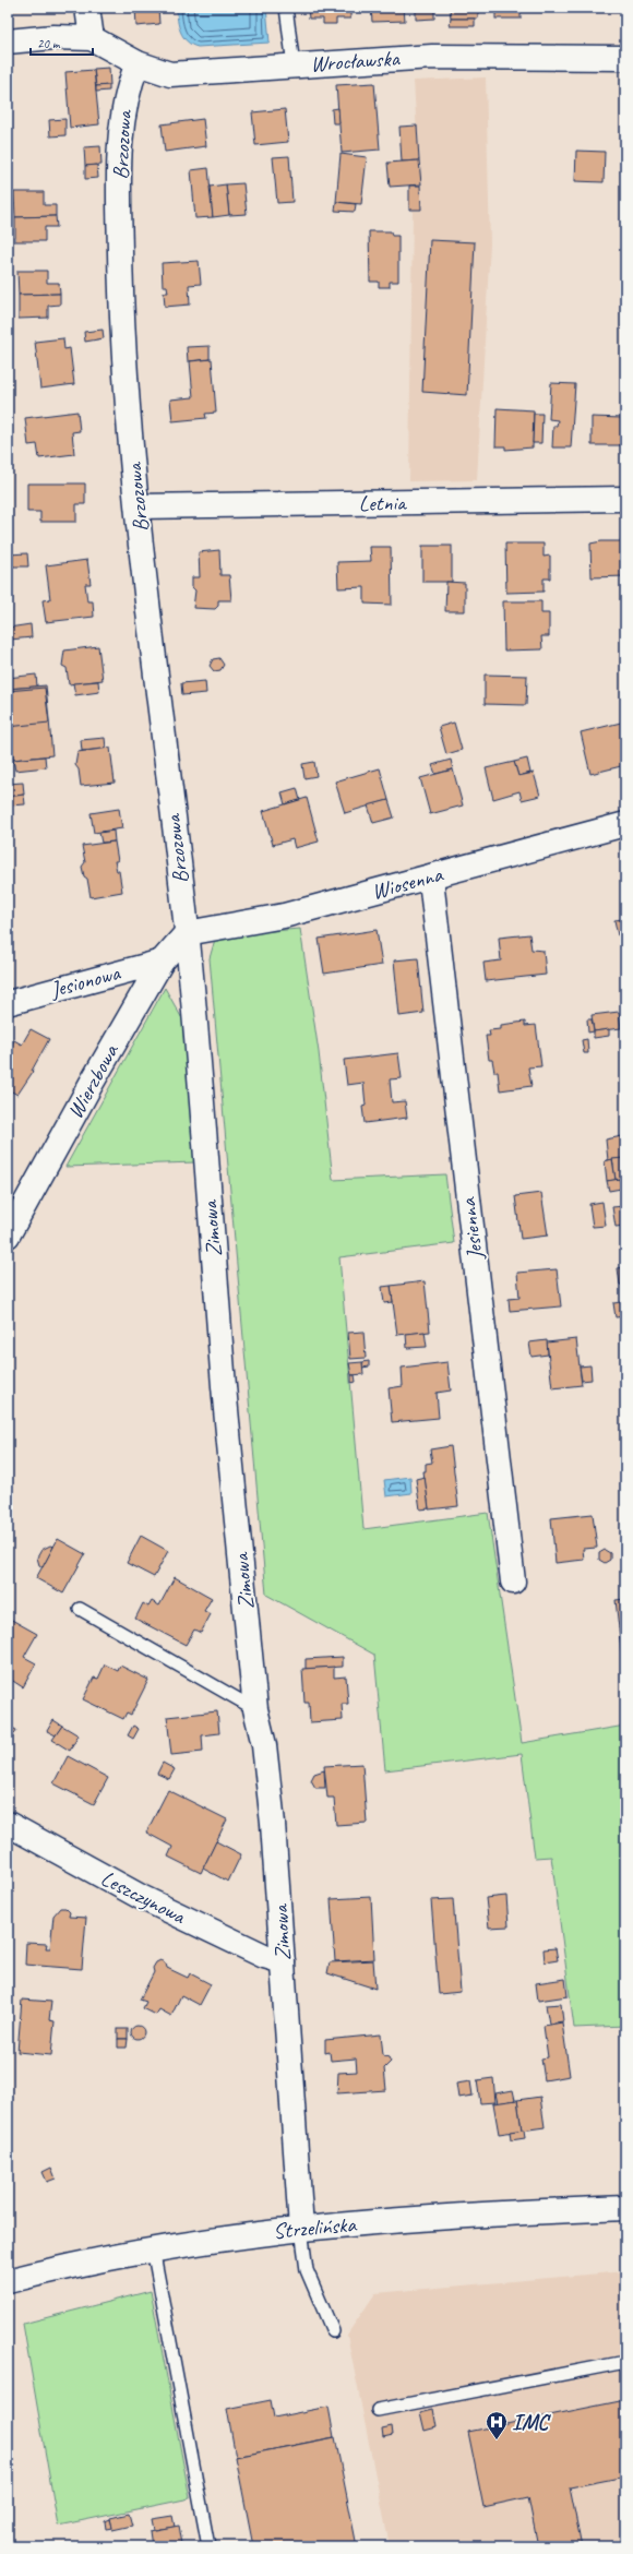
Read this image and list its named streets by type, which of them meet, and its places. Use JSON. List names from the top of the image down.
{
  "streets": {
    "street": [
      "Wrocławska",
      "Brzozowa",
      "Letnia",
      "Wiosenna",
      "Jesionowa",
      "Wierzbowa",
      "Zimowa",
      "Jesienna",
      "Leszczynowa",
      "Strzelińska"
    ]
  },
  "crossings": [
    ["Wrocławska", "Brzozowa"],
    ["Brzozowa", "Letnia"],
    ["Brzozowa", "Wiosenna"],
    ["Brzozowa", "Wierzbowa"],
    ["Brzozowa", "Zimowa"],
    ["Wiosenna", "Wierzbowa"],
    ["Wiosenna", "Zimowa"],
    ["Wiosenna", "Jesienna"],
    ["Jesionowa", "Wierzbowa"],
    ["Wierzbowa", "Zimowa"],
    ["Zimowa", "Leszczynowa"],
    ["Zimowa", "Strzelińska"]
  ],
  "places": {
    "hospital": ["IMC"]
  },
  "scale_bar": "20 m"
}
